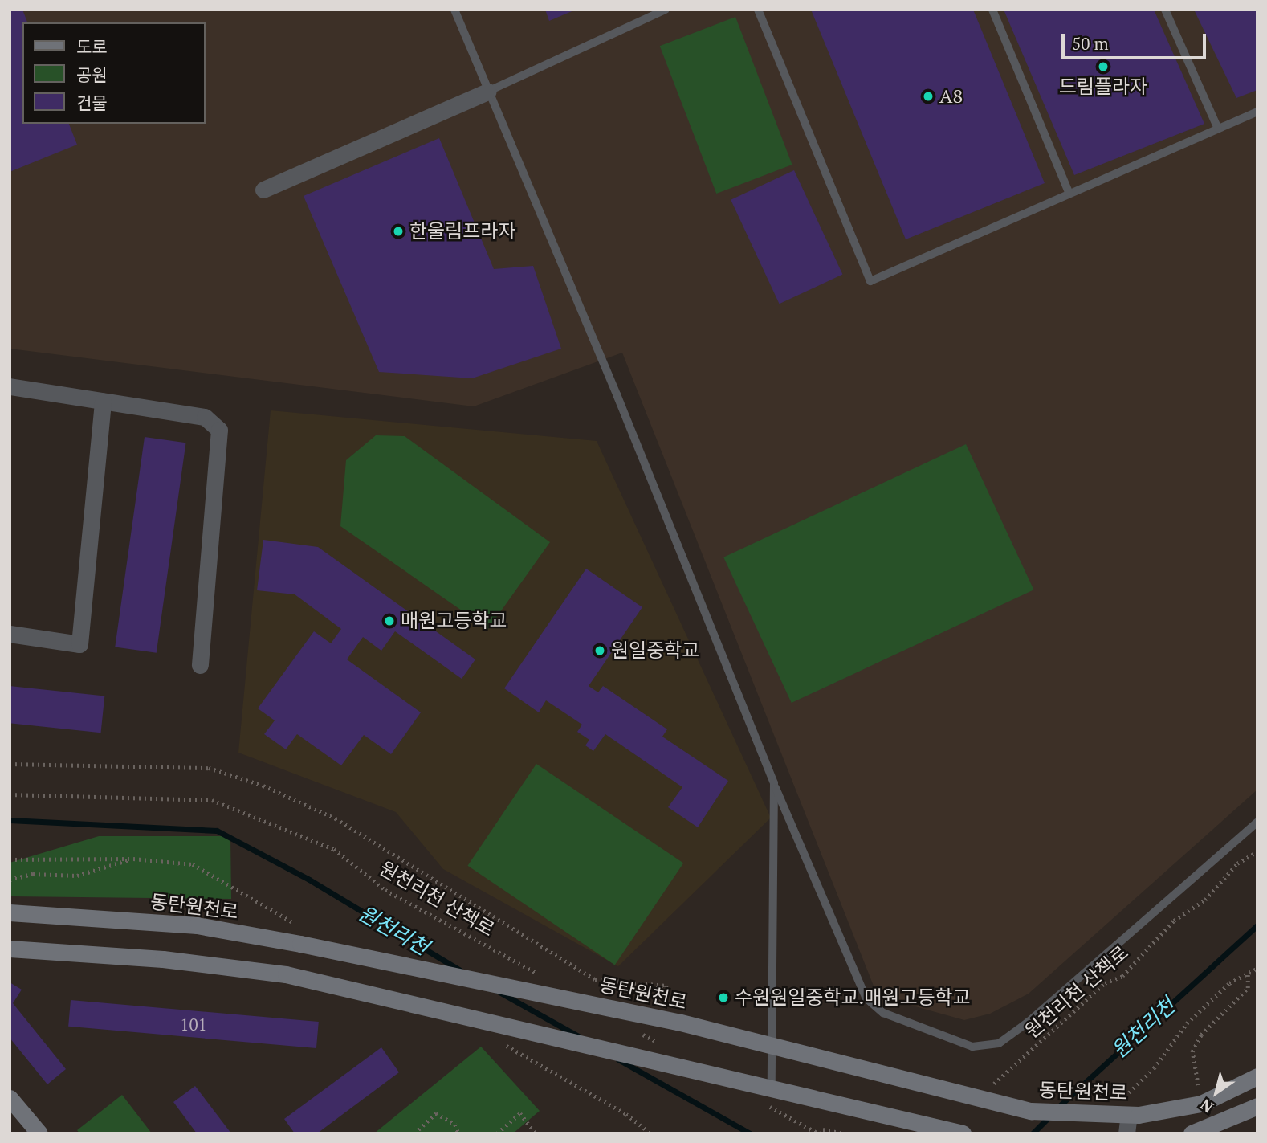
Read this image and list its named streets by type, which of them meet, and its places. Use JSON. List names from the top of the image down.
{
  "streets": {
    "main road": ["동탄원천로"],
    "path": ["원천리천 산책로"]
  },
  "water": ["원천리천"],
  "places": [
    "드림플라자",
    "A8",
    "한울림프라자",
    "매원고등학교",
    "원일중학교",
    "수원원일중학교.매원고등학교"
  ],
  "house_numbers": ["101"],
  "legend": ["도로", "공원", "건물"],
  "scale_bar": "50 m",
  "north": "bottom left"
}
